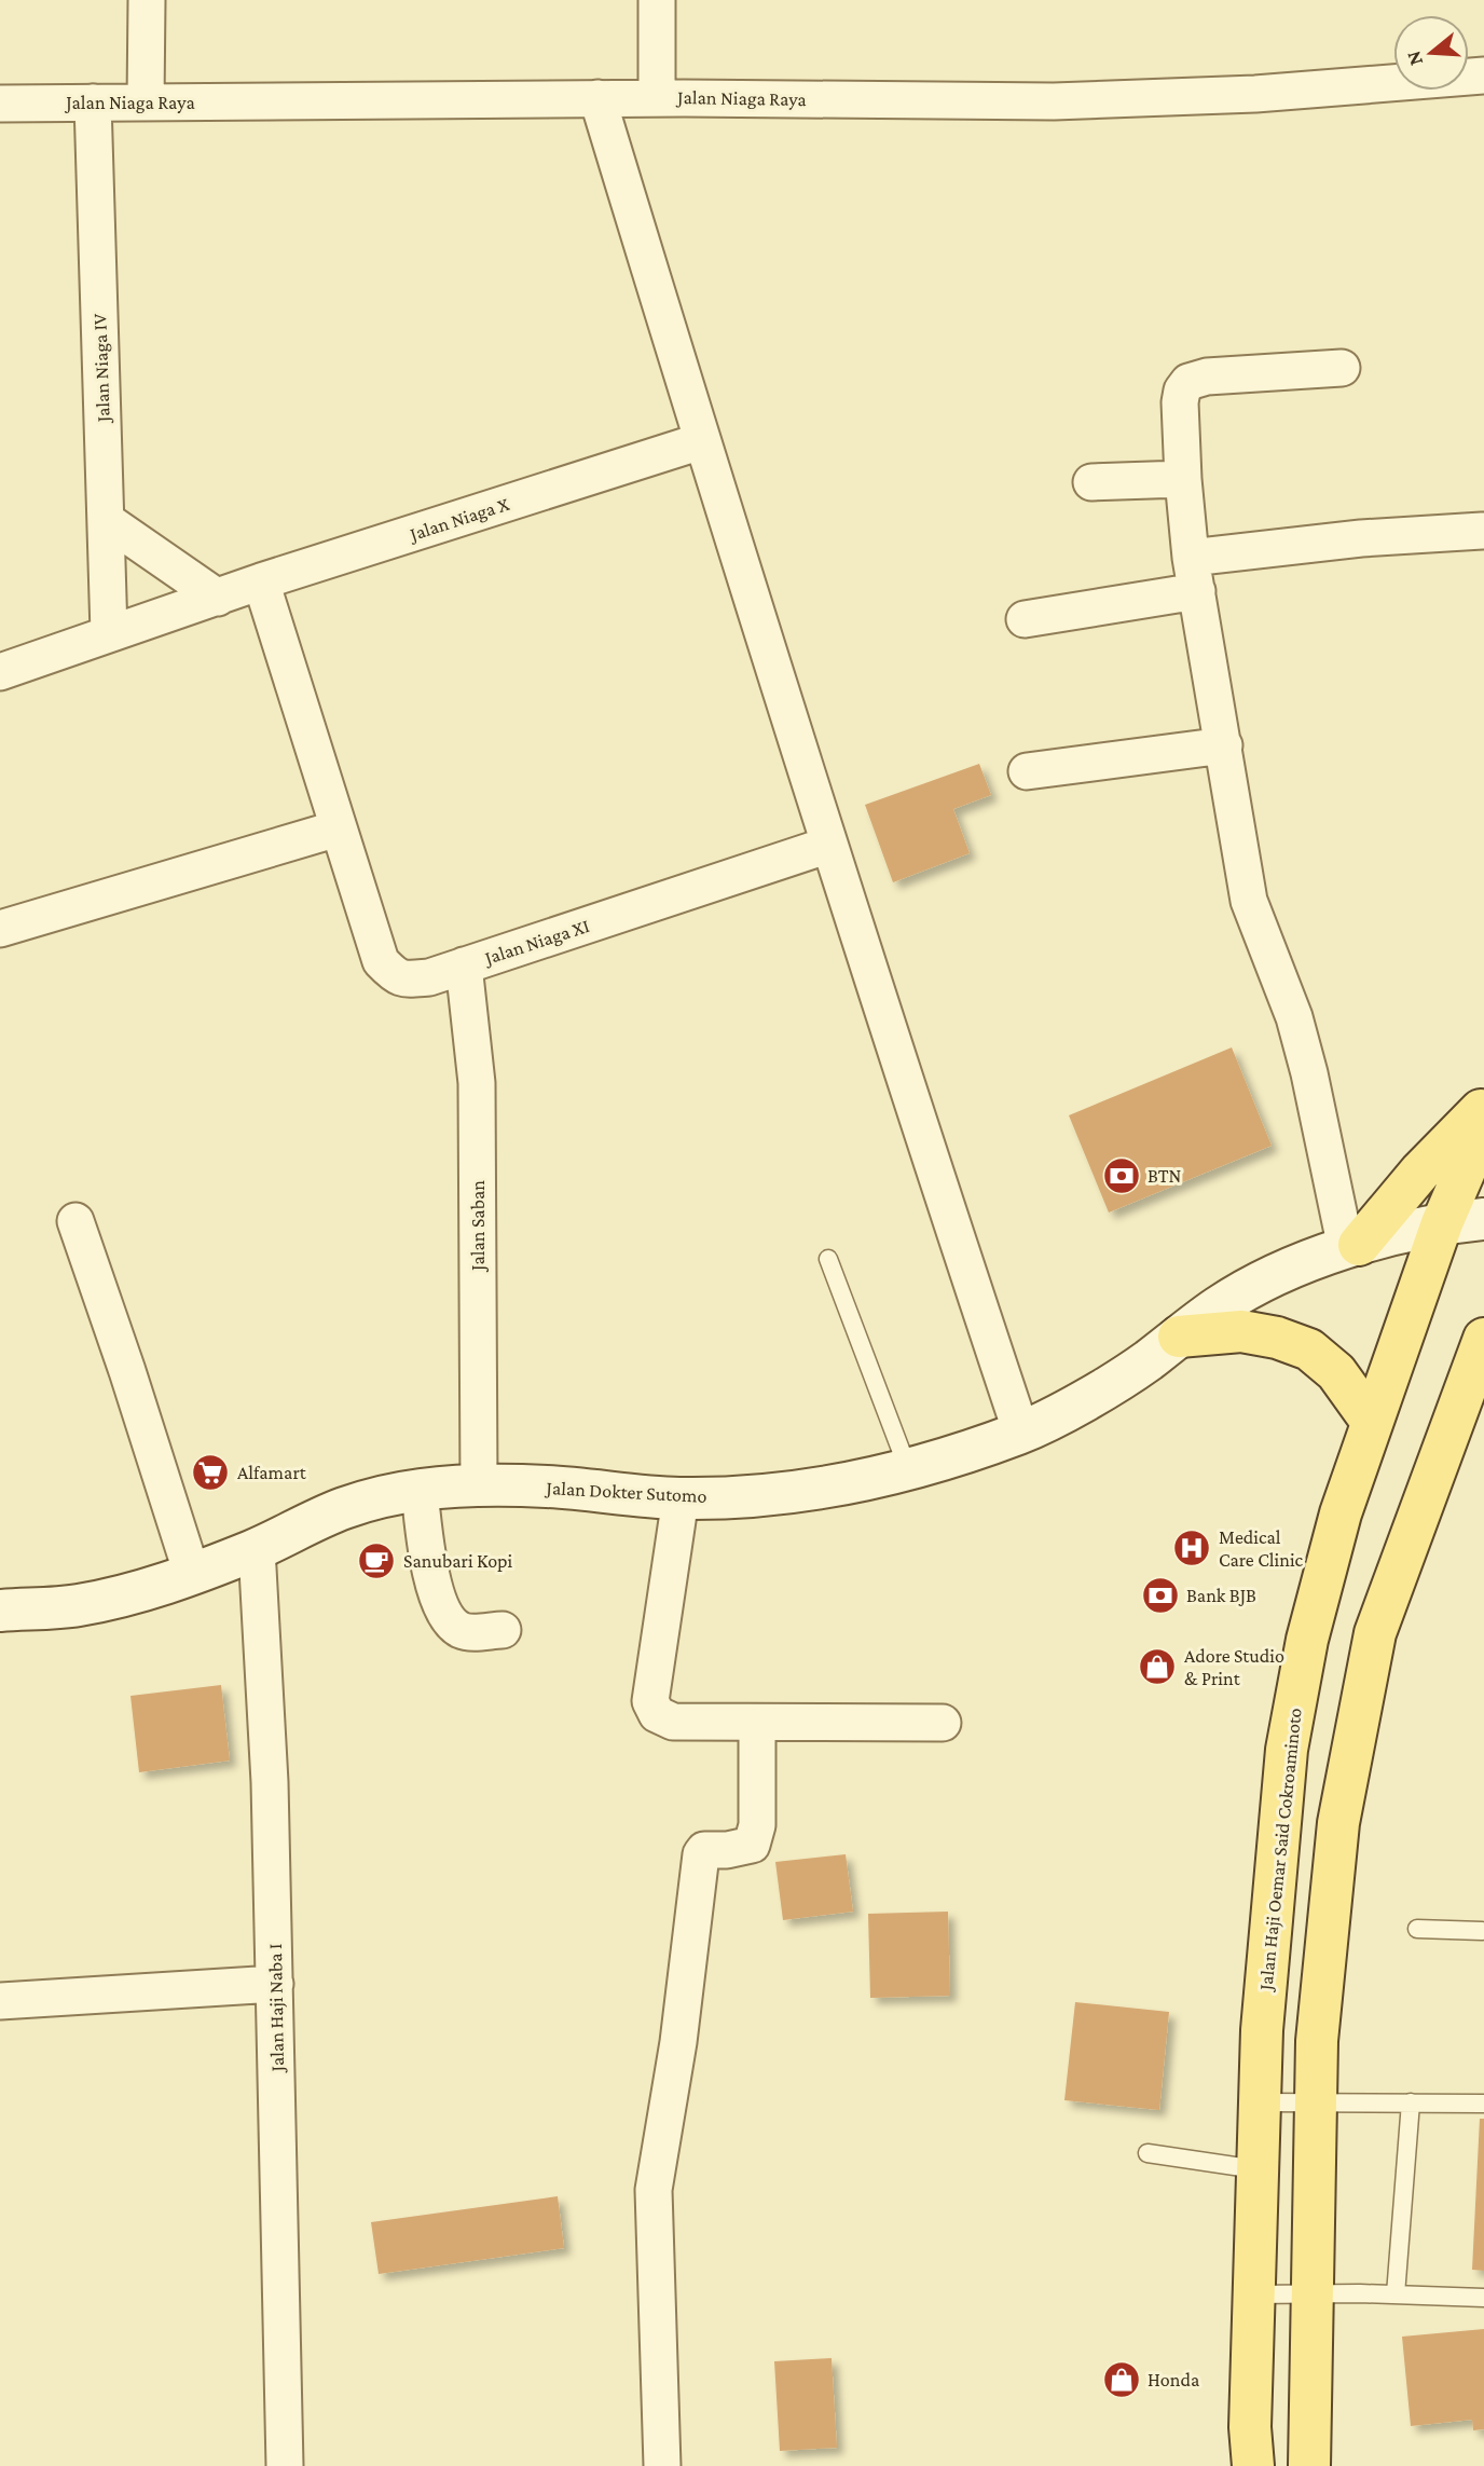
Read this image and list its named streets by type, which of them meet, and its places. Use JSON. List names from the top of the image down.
{
  "streets": {
    "main road": ["Jalan Dokter Sutomo", "Jalan Haji Oemar Said Cokroaminoto"],
    "street": [
      "Jalan Niaga Raya",
      "Jalan Niaga IV",
      "Jalan Niaga X",
      "Jalan Niaga XI",
      "Jalan Saban",
      "Jalan Haji Naba I"
    ]
  },
  "crossings": [
    ["Jalan Niaga Raya", "Jalan Niaga IV"],
    ["Jalan Niaga IV", "Jalan Niaga X"],
    ["Jalan Niaga X", "Jalan Niaga XI"],
    ["Jalan Niaga XI", "Jalan Saban"],
    ["Jalan Saban", "Jalan Dokter Sutomo"],
    ["Jalan Dokter Sutomo", "Jalan Haji Oemar Said Cokroaminoto"],
    ["Jalan Dokter Sutomo", "Jalan Haji Naba I"]
  ],
  "places": {
    "bank": ["BTN", "Bank BJB"],
    "supermarket": ["Alfamart"],
    "hospital": ["Medical Care Clinic"],
    "cafe": ["Sanubari Kopi"],
    "shop": ["Adore Studio & Print", "Honda"]
  },
  "north": "left"
}
